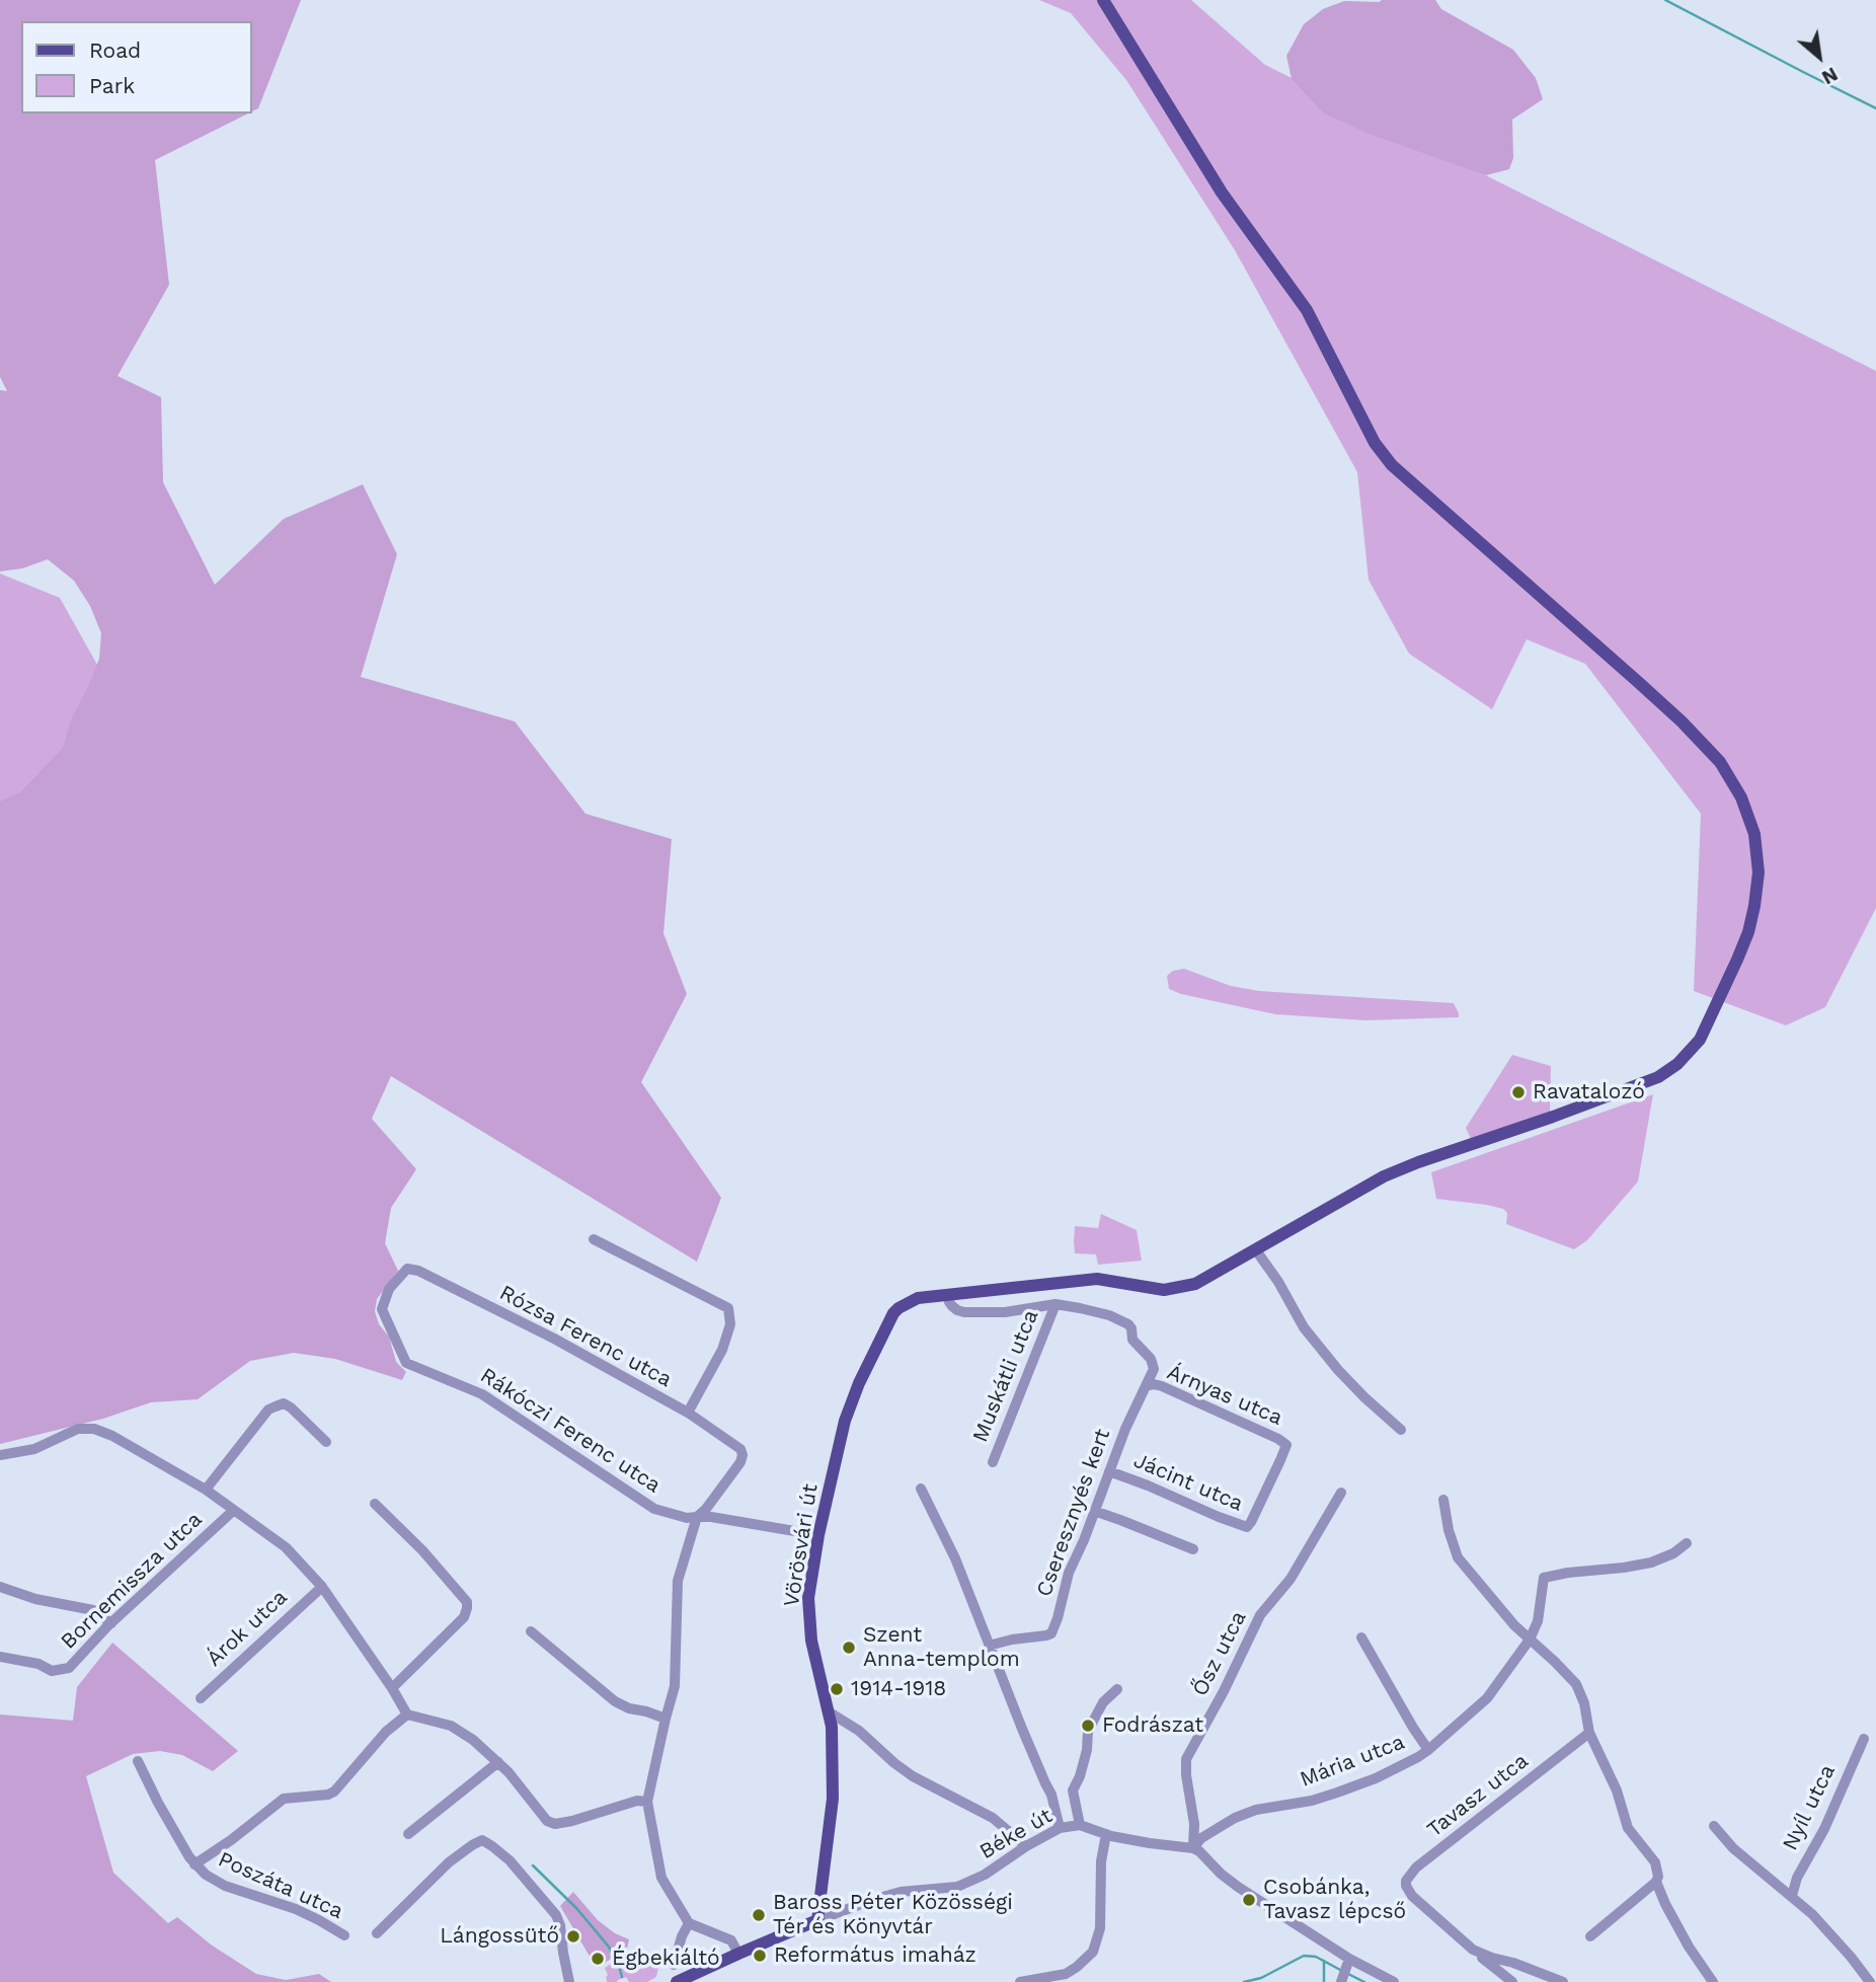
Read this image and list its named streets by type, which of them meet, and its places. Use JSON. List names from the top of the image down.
{
  "streets": {
    "main road": ["Vörösvári út", "Béke út"],
    "street": [
      "Rózsa Ferenc utca",
      "Muskátli utca",
      "Árnyas utca",
      "Rákóczi Ferenc utca",
      "Jácint utca",
      "Cseresznyés kert",
      "Bornemissza utca",
      "Árok utca",
      "Ősz utca",
      "Mária utca",
      "Tavasz utca",
      "Nyíl utca",
      "Poszáta utca"
    ]
  },
  "crossings": [
    ["Rózsa Ferenc utca", "Rákóczi Ferenc utca"],
    ["Árnyas utca", "Jácint utca"],
    ["Árnyas utca", "Cseresznyés kert"],
    ["Jácint utca", "Cseresznyés kert"],
    ["Vörösvári út", "Béke út"],
    ["Ősz utca", "Mária utca"],
    ["Ősz utca", "Béke út"],
    ["Mária utca", "Béke út"]
  ],
  "places": [
    "Ravatalozó",
    "Szent Anna-templom",
    "1914-1918",
    "Fodrászat",
    "Csobánka, Tavasz lépcső",
    "Baross Péter Közösségi Tér és Könyvtár",
    "Lángossütő",
    "Református imaház",
    "Égbekiáltó"
  ],
  "legend": ["Road", "Park"],
  "north": "bottom right"
}
